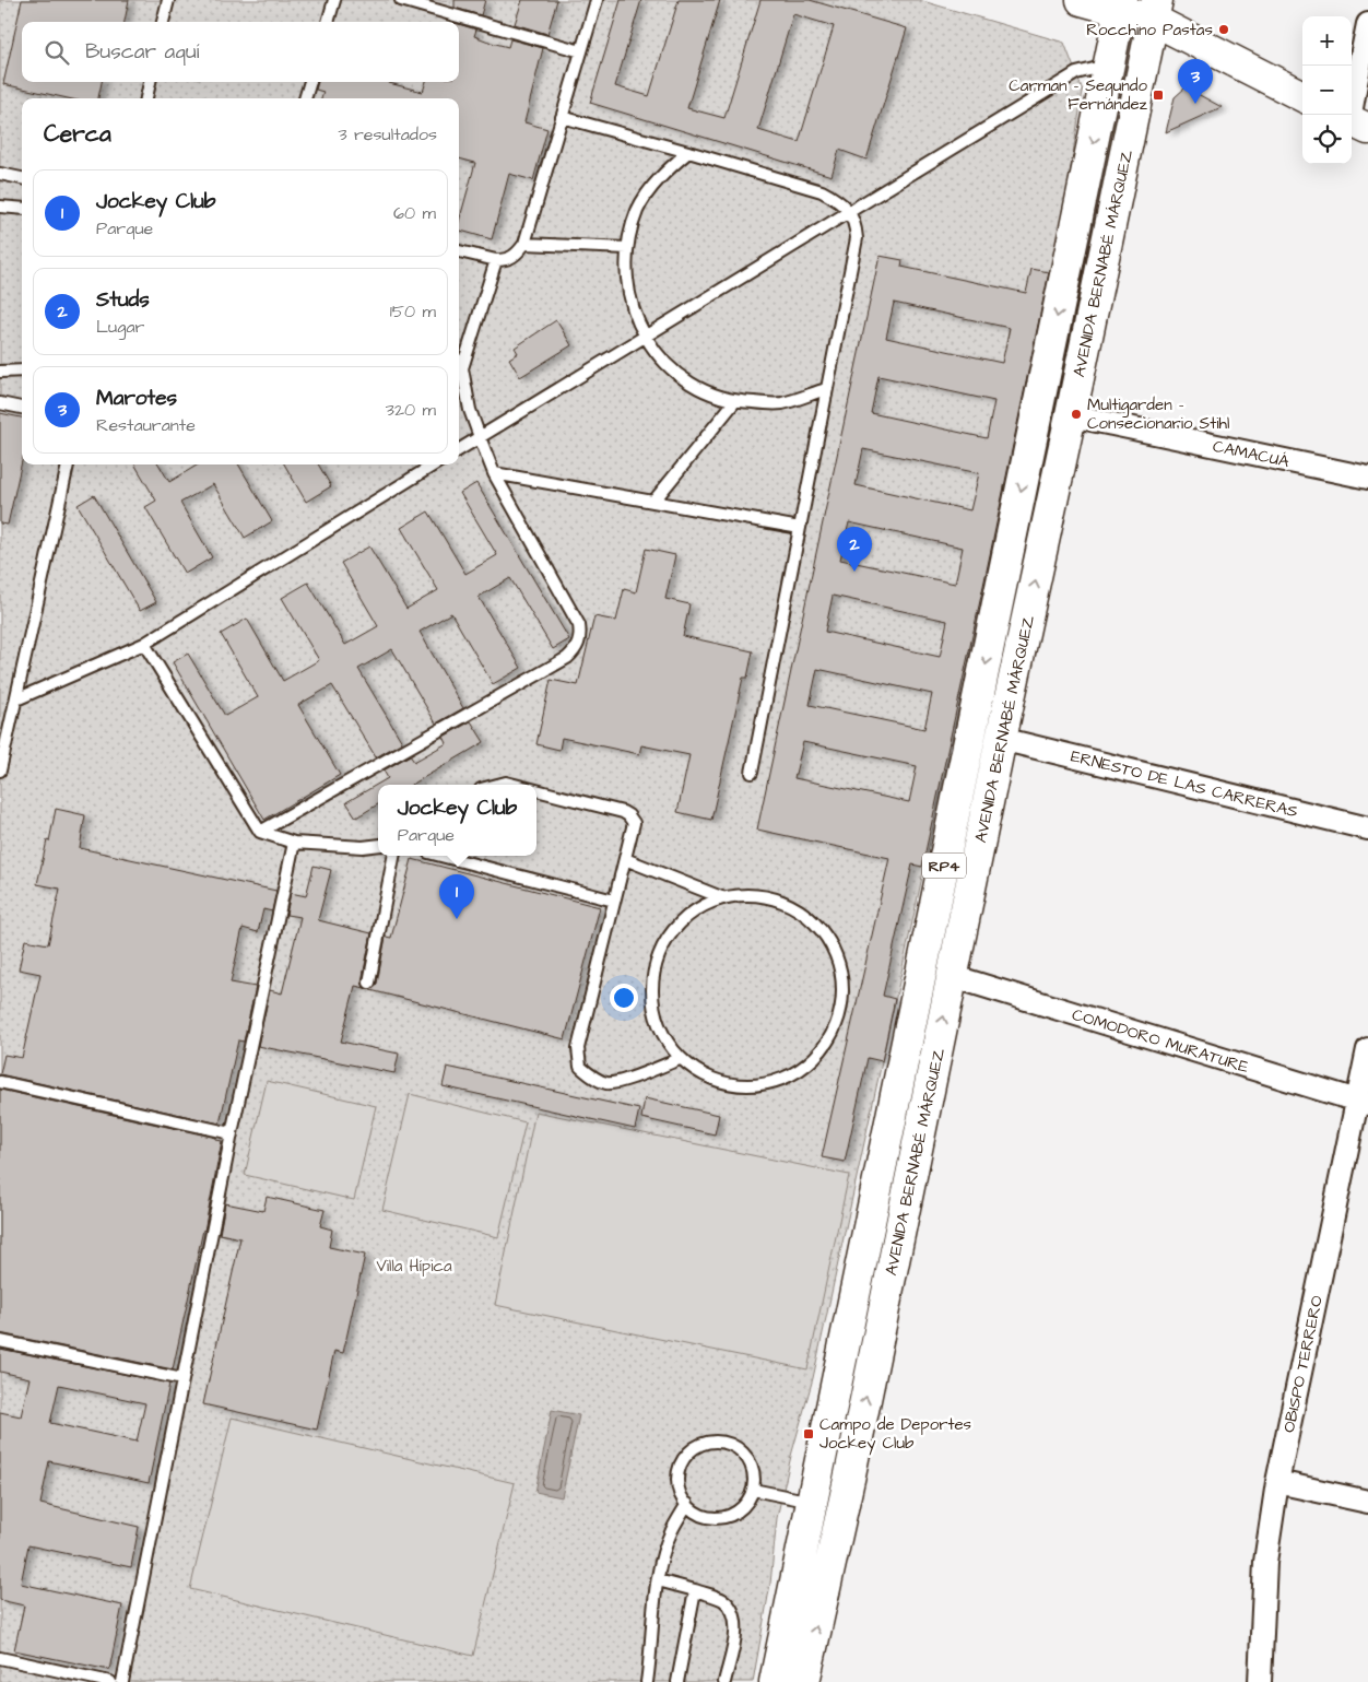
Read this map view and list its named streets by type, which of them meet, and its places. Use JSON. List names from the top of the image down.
{
  "streets": {
    "main road": ["AVENIDA BERNABÉ MÁRQUEZ", "RP4"],
    "street": [
      "CAMACUÁ",
      "ERNESTO DE LAS CARRERAS",
      "COMODORO MURATURE",
      "OBISPO TERRERO"
    ]
  },
  "crossings": [
    ["AVENIDA BERNABÉ MÁRQUEZ", "CAMACUÁ"],
    ["AVENIDA BERNABÉ MÁRQUEZ", "ERNESTO DE LAS CARRERAS"],
    ["AVENIDA BERNABÉ MÁRQUEZ", "COMODORO MURATURE"],
    ["COMODORO MURATURE", "OBISPO TERRERO"]
  ],
  "parks": ["Villa Hípica"],
  "places": {
    "other": ["Rocchino Pastas", "Multigarden - Consecionario Stihl"],
    "transit": ["Carman - Segundo Fernández", "Campo de Deportes Jockey Club"]
  },
  "page": {
    "map_buttons": ["+", "−"],
    "search": "Buscar aquí",
    "pins": ["3", "2", "1"],
    "heading": ["Cerca", "3 resultados"],
    "list": [
      {
        "mark": "1",
        "name": "Jockey Club",
        "note": "Parque",
        "value": "60 m"
      },
      {
        "mark": "2",
        "name": "Studs",
        "note": "Lugar",
        "value": "150 m"
      },
      {
        "mark": "3",
        "name": "Marotes",
        "note": "Restaurante",
        "value": "320 m"
      }
    ],
    "popup": ["Jockey Club", "Parque"]
  }
}
